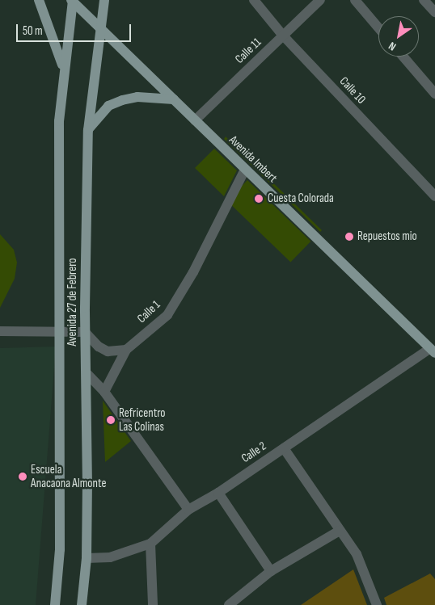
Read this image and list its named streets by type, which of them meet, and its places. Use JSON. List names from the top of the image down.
{
  "streets": {
    "main road": ["Avenida Imbert", "Avenida 27 de Febrero"],
    "street": [
      "Calle 11",
      "Calle 10",
      "Calle 1",
      "Calle 2"
    ]
  },
  "crossings": [
    ["Calle 11", "Calle 10"],
    ["Calle 11", "Avenida Imbert"],
    ["Avenida Imbert", "Avenida 27 de Febrero"],
    ["Avenida Imbert", "Calle 1"],
    ["Avenida Imbert", "Calle 2"],
    ["Avenida 27 de Febrero", "Calle 2"]
  ],
  "places": [
    "Cuesta Colorada",
    "Repuestos mio",
    "Refricentro Las Colinas",
    "Escuela Anacaona Almonte"
  ],
  "scale_bar": "50 m",
  "north": "bottom left"
}
